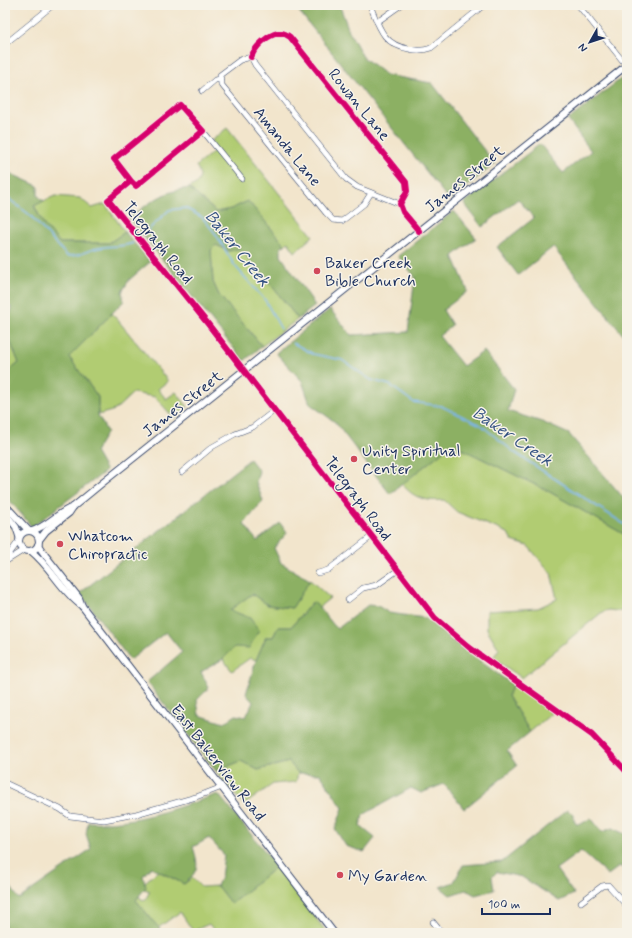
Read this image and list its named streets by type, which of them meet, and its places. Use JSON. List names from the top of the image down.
{
  "streets": {
    "main road": ["James Street", "East Bakerview Road"],
    "street": ["Rowan Lane", "Amanda Lane", "Telegraph Road"]
  },
  "crossings": [
    ["James Street", "Telegraph Road"],
    ["James Street", "East Bakerview Road"]
  ],
  "water": ["Baker Creek"],
  "places": [
    "Baker Creek Bible Church",
    "Unity Spiritual Center",
    "Whatcom Chiropractic",
    "My Garden"
  ],
  "scale_bar": "100 m",
  "north": "bottom left"
}
